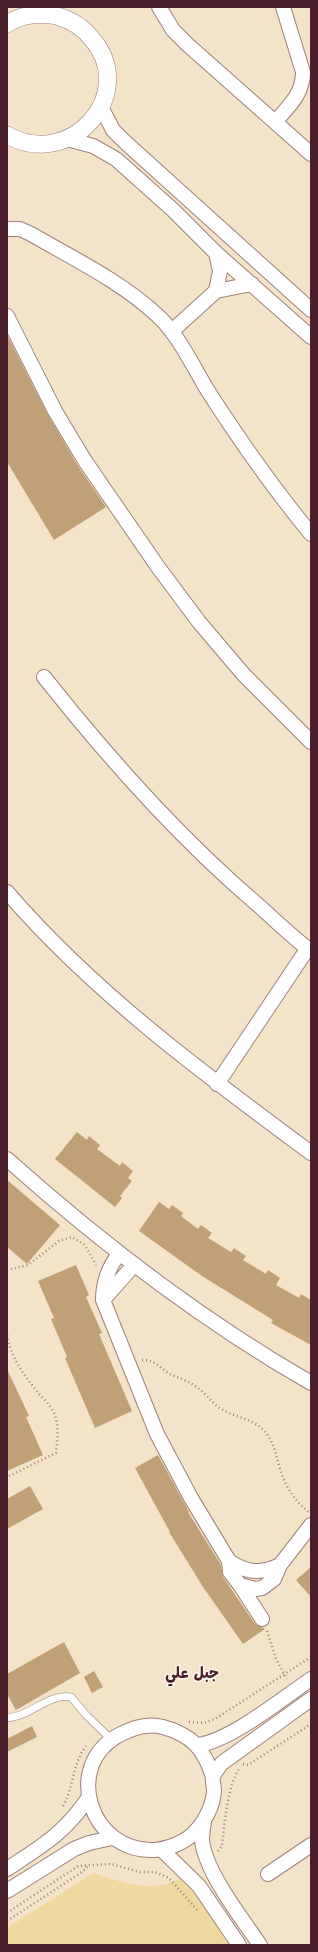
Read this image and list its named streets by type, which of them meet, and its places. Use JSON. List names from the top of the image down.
{
  "districts": ["جبل علي"]
}
